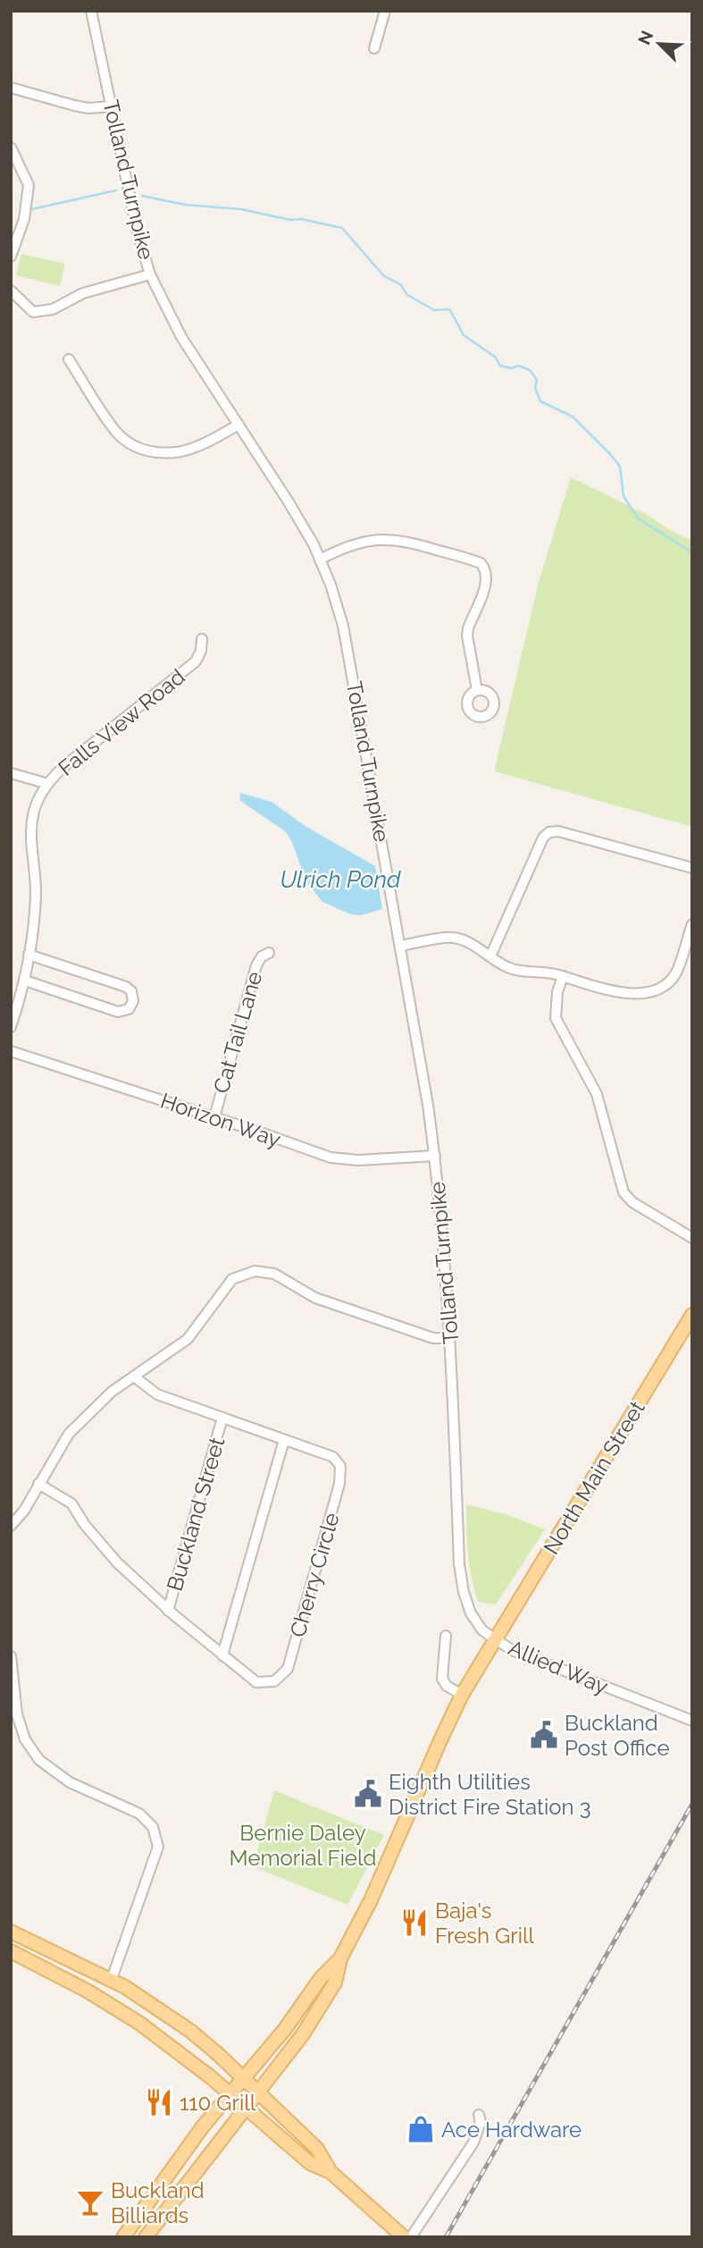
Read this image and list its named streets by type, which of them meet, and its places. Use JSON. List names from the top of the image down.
{
  "streets": {
    "main road": ["North Main Street"],
    "street": [
      "Tolland Turnpike",
      "Falls View Road",
      "Cat Tail Lane",
      "Horizon Way",
      "Buckland Street",
      "Cherry Circle",
      "Allied Way"
    ]
  },
  "crossings": [
    ["Tolland Turnpike", "Horizon Way"],
    ["Tolland Turnpike", "North Main Street"],
    ["Tolland Turnpike", "Allied Way"],
    ["Cat Tail Lane", "Horizon Way"],
    ["North Main Street", "Allied Way"],
    ["Buckland Street", "Cherry Circle"]
  ],
  "water": ["Ulrich Pond"],
  "parks": ["Bernie Daley Memorial Field"],
  "places": {
    "public building": ["Buckland Post Office", "Eighth Utilities District Fire Station 3"],
    "restaurant": ["Baja's Fresh Grill", "110 Grill"],
    "shop": ["Ace Hardware"],
    "bar": ["Buckland Billiards"]
  },
  "north": "top left"
}
